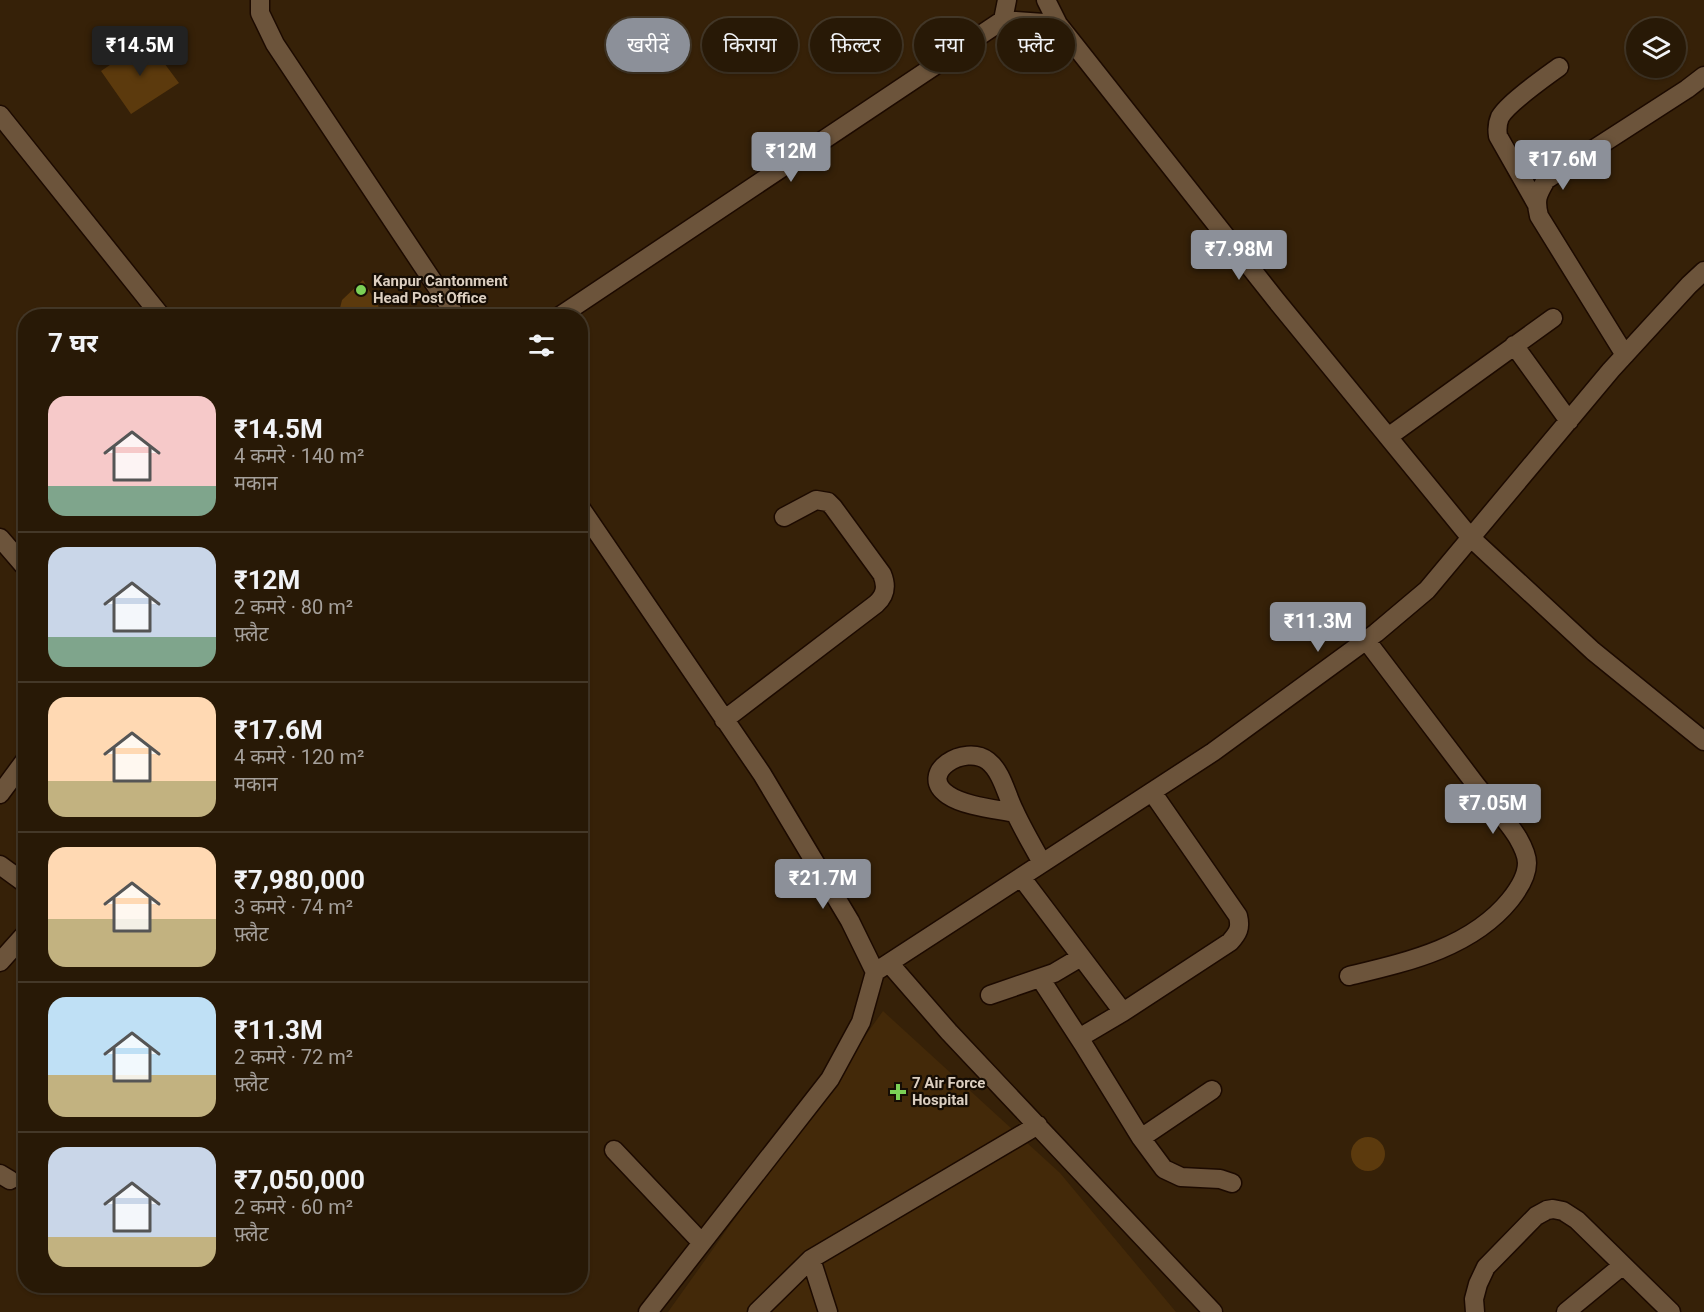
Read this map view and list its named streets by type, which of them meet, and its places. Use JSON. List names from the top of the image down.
{
  "places": {
    "other": ["Kanpur Cantonment Head Post Office"],
    "health": ["7 Air Force Hospital"]
  },
  "page": {
    "chip": [
      "खरीदें",
      "किराया",
      "फ़िल्टर",
      "नया",
      "फ़्लैट"
    ],
    "price": [
      "₹14.5M",
      "₹12M",
      "₹17.6M",
      "₹7.98M",
      "₹11.3M",
      "₹7.05M",
      "₹21.7M"
    ],
    "heading": "7 घर",
    "list": [
      {
        "name": "₹14.5M",
        "note": "4 कमरे · 140 m² · मकान"
      },
      {
        "name": "₹12M",
        "note": "2 कमरे · 80 m² · फ़्लैट"
      },
      {
        "name": "₹17.6M",
        "note": "4 कमरे · 120 m² · मकान"
      },
      {
        "name": "₹7,980,000",
        "note": "3 कमरे · 74 m² · फ़्लैट"
      },
      {
        "name": "₹11.3M",
        "note": "2 कमरे · 72 m² · फ़्लैट"
      },
      {
        "name": "₹7,050,000",
        "note": "2 कमरे · 60 m² · फ़्लैट"
      }
    ]
  }
}
